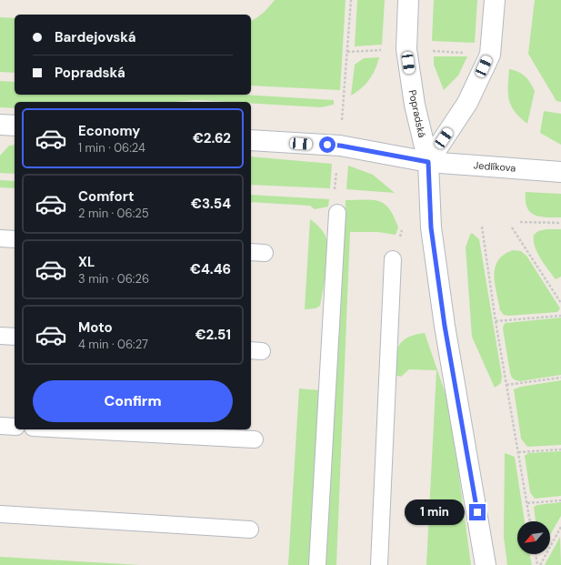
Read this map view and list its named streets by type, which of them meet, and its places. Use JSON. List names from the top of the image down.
{
  "streets": {
    "street": ["Popradská", "Jedlíkova"]
  },
  "crossings": [
    ["Popradská", "Jedlíkova"]
  ],
  "north": "bottom left",
  "page": {
    "banner": ["Bardejovská", "Popradská"],
    "list": [
      {
        "name": "Economy",
        "note": "1 min · 06:24",
        "value": "€2.62"
      },
      {
        "name": "Comfort",
        "note": "2 min · 06:25",
        "value": "€3.54"
      },
      {
        "name": "XL",
        "note": "3 min · 06:26",
        "value": "€4.46"
      },
      {
        "name": "Moto",
        "note": "4 min · 06:27",
        "value": "€2.51"
      }
    ],
    "buttons": "Confirm",
    "bubble": "1 min"
  }
}
